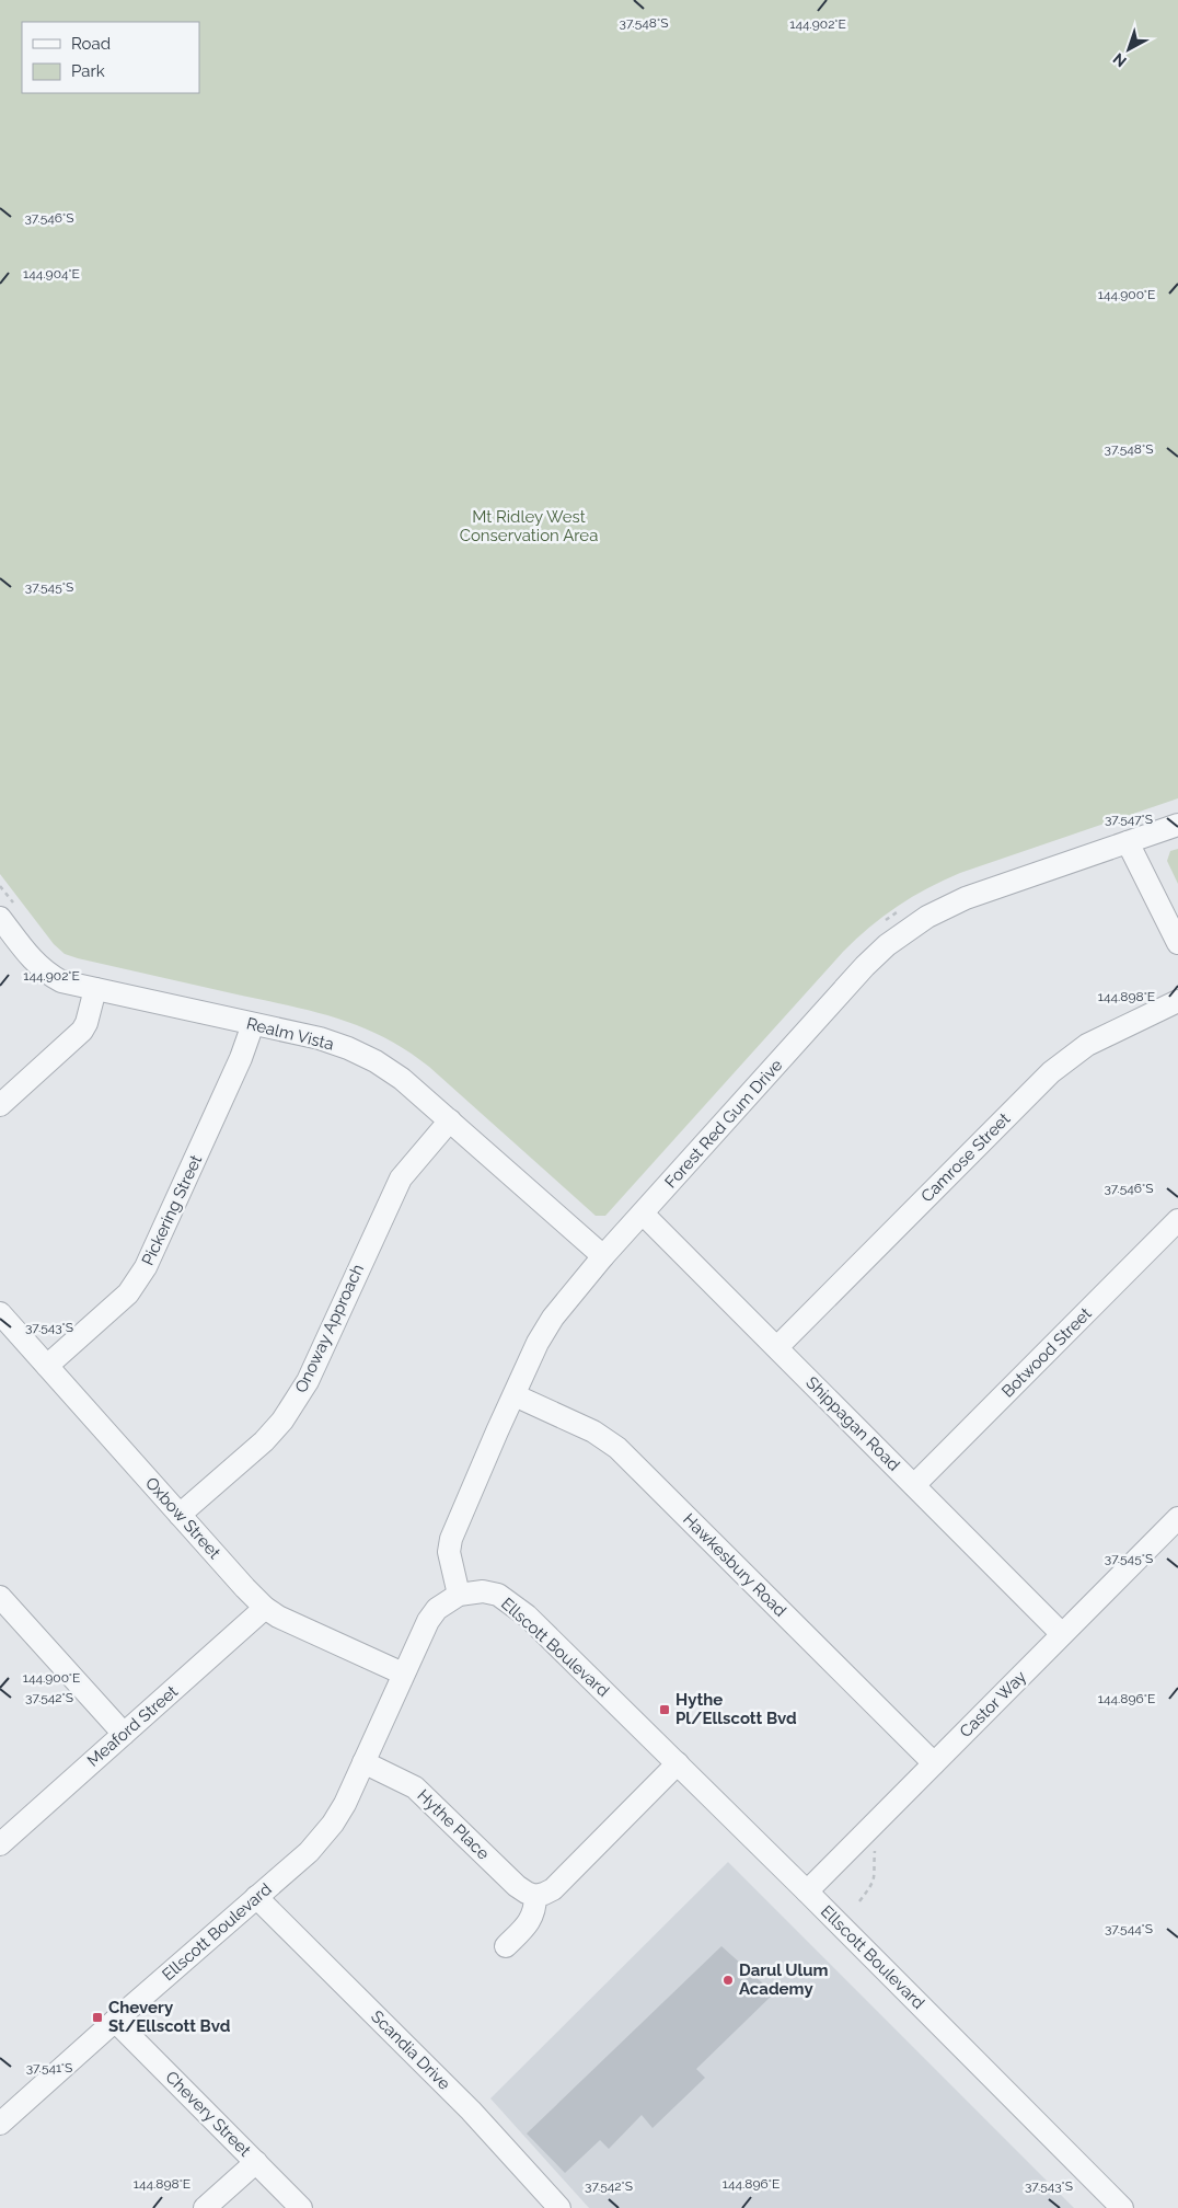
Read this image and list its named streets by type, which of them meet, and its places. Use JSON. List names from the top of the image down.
{
  "streets": {
    "street": [
      "Realm Vista",
      "Forest Red Gum Drive",
      "Camrose Street",
      "Pickering Street",
      "Onoway Approach",
      "Botwood Street",
      "Shippagan Road",
      "Oxbow Street",
      "Hawkesbury Road",
      "Ellscott Boulevard",
      "Castor Way",
      "Meaford Street",
      "Hythe Place",
      "Scandia Drive",
      "Chevery Street"
    ]
  },
  "crossings": [
    ["Realm Vista", "Forest Red Gum Drive"],
    ["Realm Vista", "Pickering Street"],
    ["Realm Vista", "Onoway Approach"],
    ["Forest Red Gum Drive", "Shippagan Road"],
    ["Forest Red Gum Drive", "Hawkesbury Road"],
    ["Forest Red Gum Drive", "Ellscott Boulevard"],
    ["Camrose Street", "Shippagan Road"],
    ["Pickering Street", "Oxbow Street"],
    ["Onoway Approach", "Oxbow Street"],
    ["Botwood Street", "Shippagan Road"],
    ["Shippagan Road", "Castor Way"],
    ["Oxbow Street", "Ellscott Boulevard"],
    ["Oxbow Street", "Meaford Street"],
    ["Hawkesbury Road", "Castor Way"],
    ["Ellscott Boulevard", "Castor Way"],
    ["Ellscott Boulevard", "Hythe Place"],
    ["Ellscott Boulevard", "Scandia Drive"],
    ["Ellscott Boulevard", "Chevery Street"]
  ],
  "parks": ["Mt Ridley West Conservation Area"],
  "places": {
    "transit": ["Hythe Pl/Ellscott Bvd", "Chevery St/Ellscott Bvd"],
    "other": ["Darul Ulum Academy"]
  },
  "legend": ["Road", "Park"],
  "north": "bottom left",
  "coordinates": [
    "37.548°S",
    "144.902°E",
    "37.546°S",
    "144.904°E",
    "144.900°E",
    "37.545°S",
    "37.547°S",
    "144.898°E",
    "37.543°S",
    "37.542°S",
    "144.896°E",
    "37.544°S",
    "37.541°S"
  ]
}
